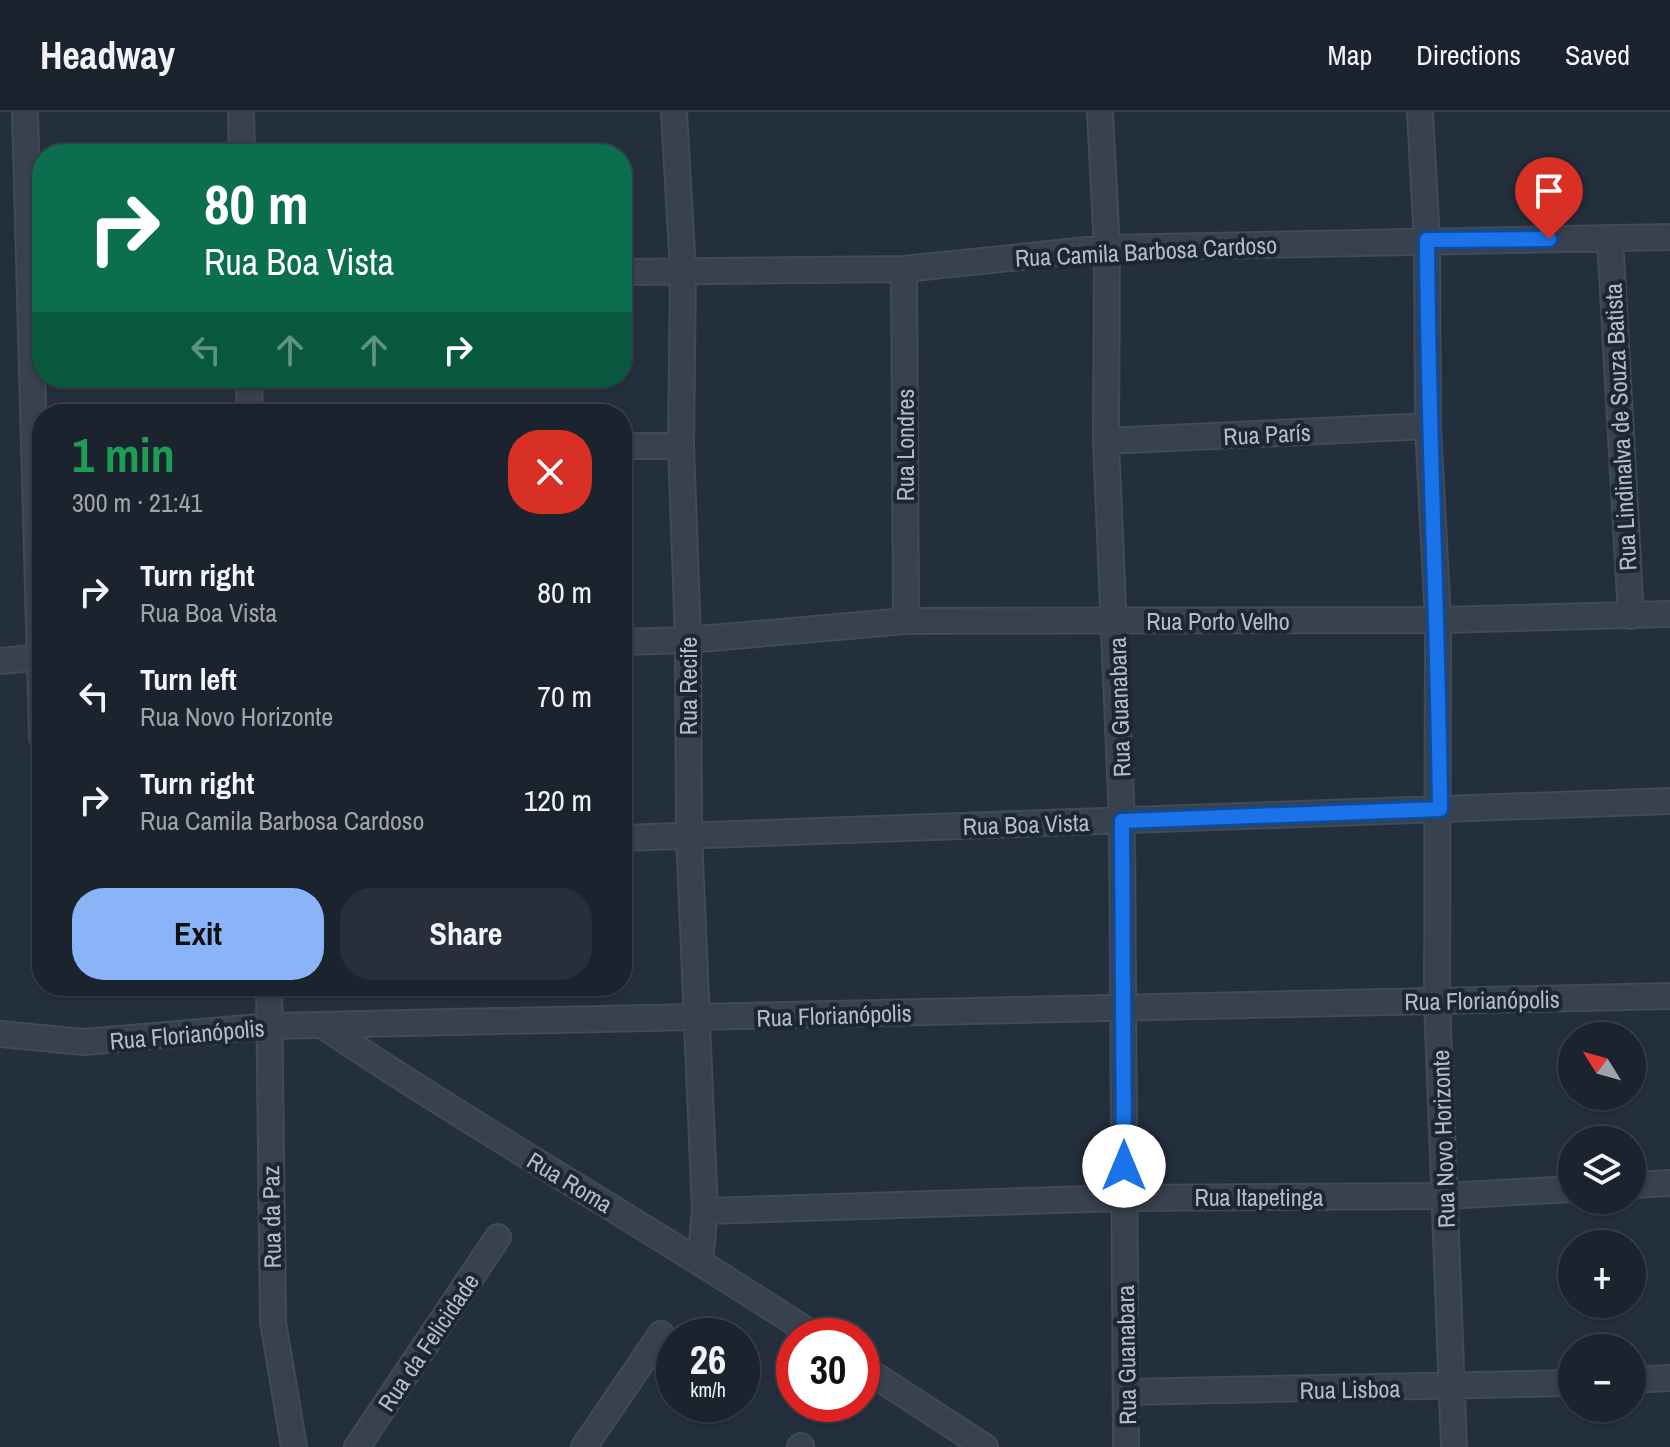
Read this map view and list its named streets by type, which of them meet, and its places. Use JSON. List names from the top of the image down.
{
  "streets": {
    "street": [
      "Rua Camila Barbosa Cardoso",
      "Rua Lindinalva de Souza Batista",
      "Rua París",
      "Rua Londres",
      "Rua Porto Velho",
      "Rua Recife",
      "Rua Guanabara",
      "Rua Boa Vista",
      "Rua Florianópolis",
      "Rua Novo Horizonte",
      "Rua Roma",
      "Rua Itapetinga",
      "Rua da Paz",
      "Rua da Felicidade",
      "Rua Lisboa"
    ]
  },
  "crossings": [
    ["Rua Camila Barbosa Cardoso", "Rua Lindinalva de Souza Batista"],
    ["Rua Camila Barbosa Cardoso", "Rua Londres"],
    ["Rua Camila Barbosa Cardoso", "Rua Recife"],
    ["Rua Camila Barbosa Cardoso", "Rua Guanabara"],
    ["Rua Camila Barbosa Cardoso", "Rua Novo Horizonte"],
    ["Rua Lindinalva de Souza Batista", "Rua Porto Velho"],
    ["Rua París", "Rua Guanabara"],
    ["Rua París", "Rua Novo Horizonte"],
    ["Rua Londres", "Rua Porto Velho"],
    ["Rua Porto Velho", "Rua Recife"],
    ["Rua Porto Velho", "Rua Guanabara"],
    ["Rua Porto Velho", "Rua Novo Horizonte"],
    ["Rua Recife", "Rua Boa Vista"],
    ["Rua Recife", "Rua Florianópolis"],
    ["Rua Recife", "Rua Roma"],
    ["Rua Recife", "Rua Itapetinga"],
    ["Rua Guanabara", "Rua Boa Vista"],
    ["Rua Guanabara", "Rua Florianópolis"],
    ["Rua Guanabara", "Rua Itapetinga"],
    ["Rua Guanabara", "Rua Lisboa"],
    ["Rua Boa Vista", "Rua Novo Horizonte"],
    ["Rua Florianópolis", "Rua Novo Horizonte"],
    ["Rua Florianópolis", "Rua Roma"],
    ["Rua Florianópolis", "Rua da Paz"],
    ["Rua Novo Horizonte", "Rua Itapetinga"],
    ["Rua Novo Horizonte", "Rua Lisboa"]
  ],
  "north": "top left",
  "page": {
    "header": "Headway",
    "nav": ["Map", "Directions", "Saved"],
    "turn": ["80 m", "Rua Boa Vista"],
    "heading": ["1 min", "300 m · 21:41"],
    "list": [
      {
        "name": "Turn right",
        "note": "Rua Boa Vista",
        "value": "80 m"
      },
      {
        "name": "Turn left",
        "note": "Rua Novo Horizonte",
        "value": "70 m"
      },
      {
        "name": "Turn right",
        "note": "Rua Camila Barbosa Cardoso",
        "value": "120 m"
      }
    ],
    "buttons": ["Exit", "Share"],
    "map_buttons": ["+", "−"],
    "speed": "26 km/h",
    "limit": "30"
  }
}
